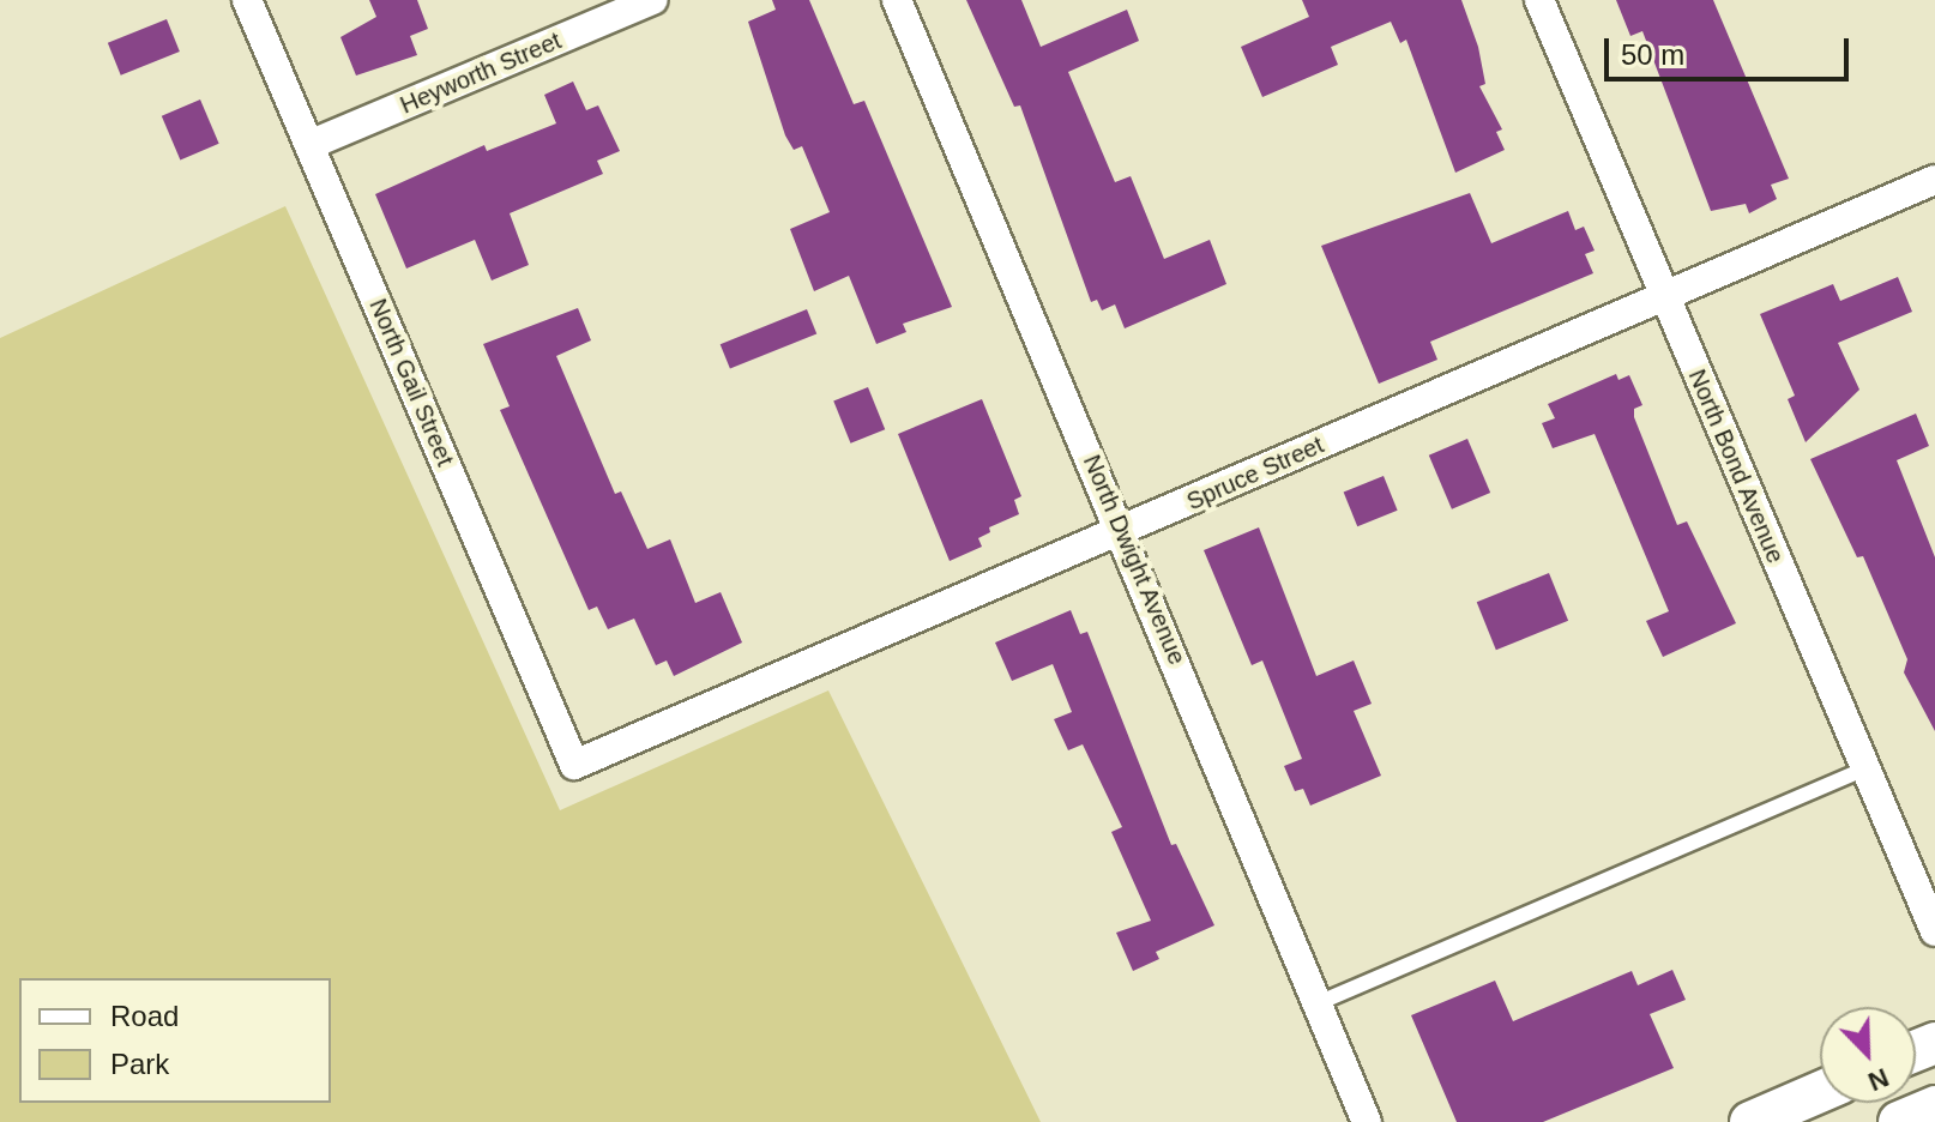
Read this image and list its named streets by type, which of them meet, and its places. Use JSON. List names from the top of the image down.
{
  "streets": {
    "street": [
      "Heyworth Street",
      "North Gail Street",
      "North Bond Avenue",
      "Spruce Street",
      "North Dwight Avenue"
    ]
  },
  "crossings": [
    ["Heyworth Street", "North Gail Street"],
    ["North Gail Street", "Spruce Street"],
    ["North Bond Avenue", "Spruce Street"],
    ["Spruce Street", "North Dwight Avenue"]
  ],
  "legend": ["Road", "Park"],
  "scale_bar": "50 m",
  "north": "bottom right"
}
